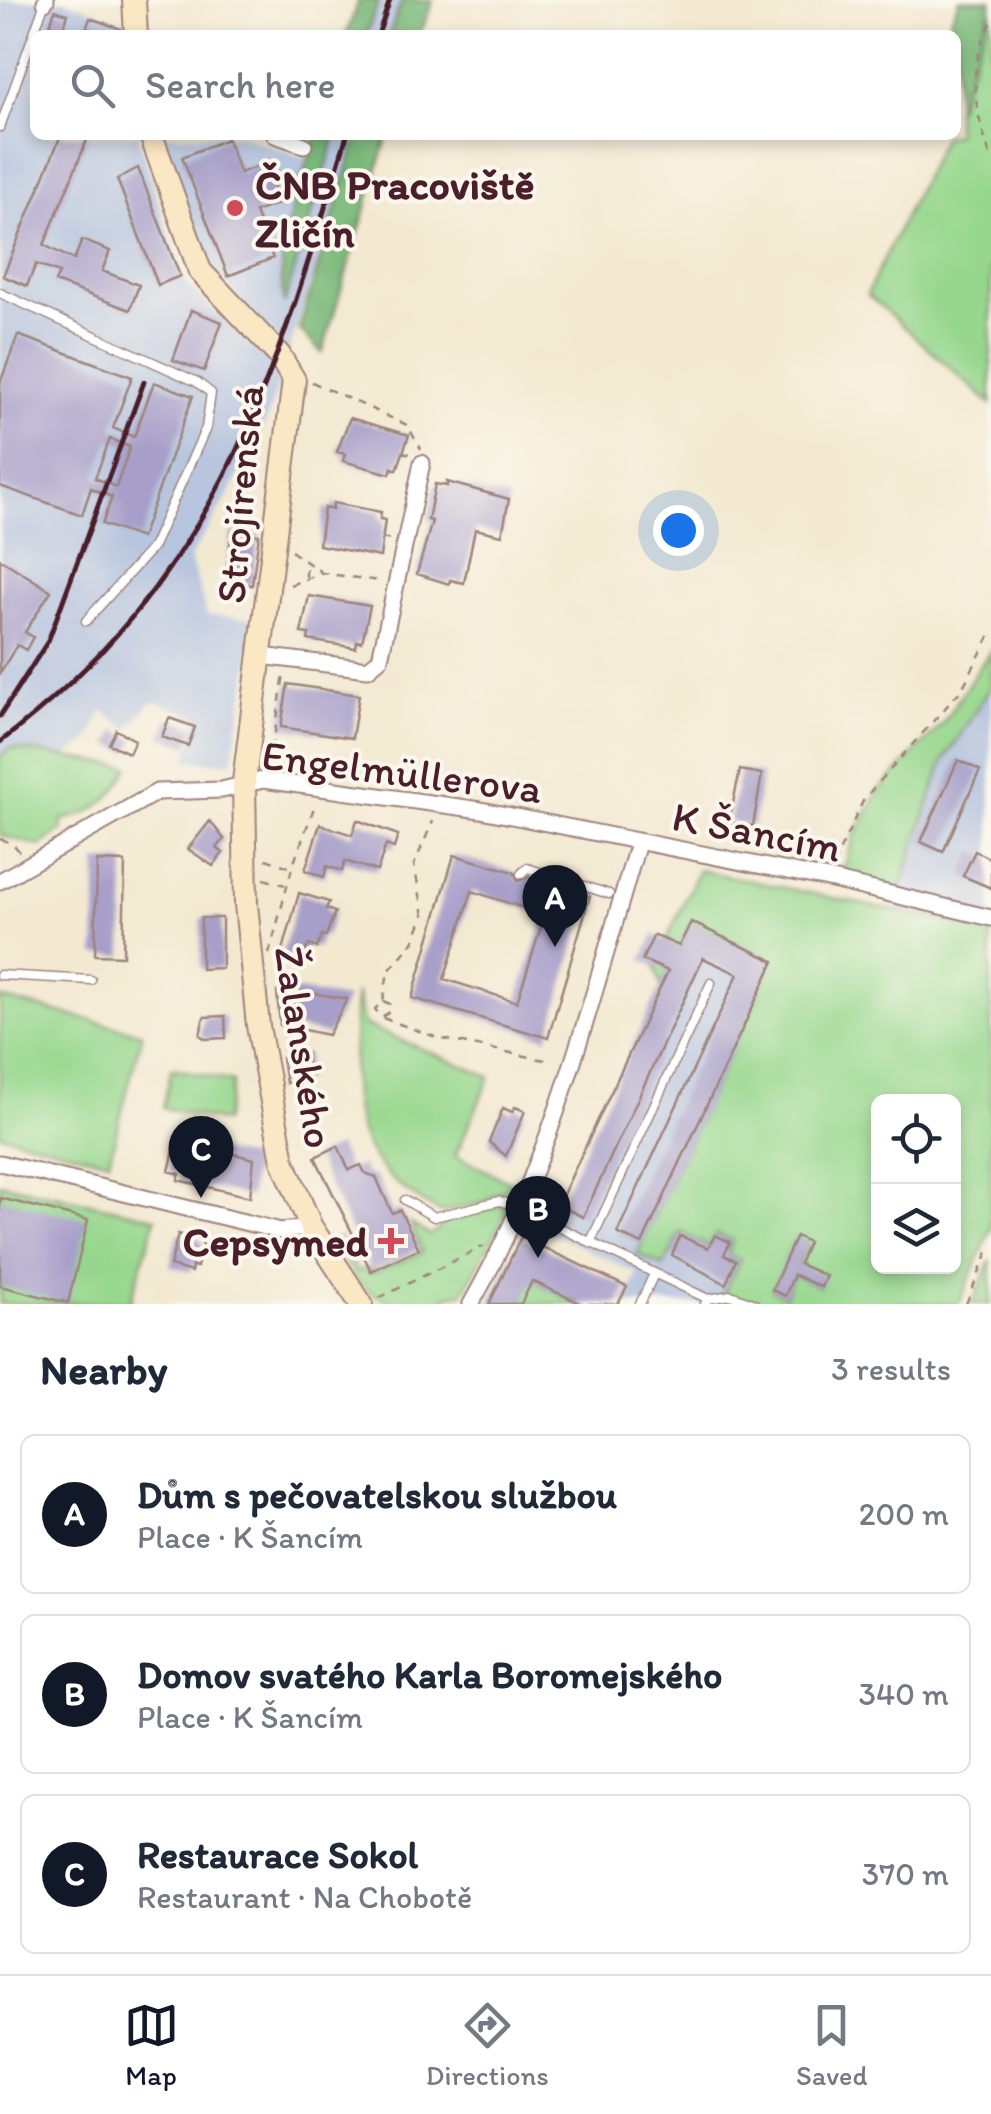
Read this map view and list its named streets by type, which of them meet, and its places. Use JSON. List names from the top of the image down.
{
  "streets": {
    "street": [
      "Strojírenská",
      "Engelmüllerova",
      "K Šancím",
      "Žalanského"
    ]
  },
  "crossings": [
    ["Strojírenská", "Engelmüllerova"],
    ["Strojírenská", "Žalanského"],
    ["Engelmüllerova", "K Šancím"],
    ["Engelmüllerova", "Žalanského"]
  ],
  "places": {
    "other": ["ČNB Pracoviště Zličín"],
    "health": ["Cepsymed"]
  },
  "page": {
    "search": "Search here",
    "pins": ["A", "C", "B"],
    "heading": ["Nearby", "3 results"],
    "list": [
      {
        "mark": "A",
        "name": "Dům s pečovatelskou službou",
        "note": "Place · K Šancím",
        "value": "200 m"
      },
      {
        "mark": "B",
        "name": "Domov svatého Karla Boromejského",
        "note": "Place · K Šancím",
        "value": "340 m"
      },
      {
        "mark": "C",
        "name": "Restaurace Sokol",
        "note": "Restaurant · Na Chobotě",
        "value": "370 m"
      }
    ],
    "nav": ["Map", "Directions", "Saved"]
  }
}
